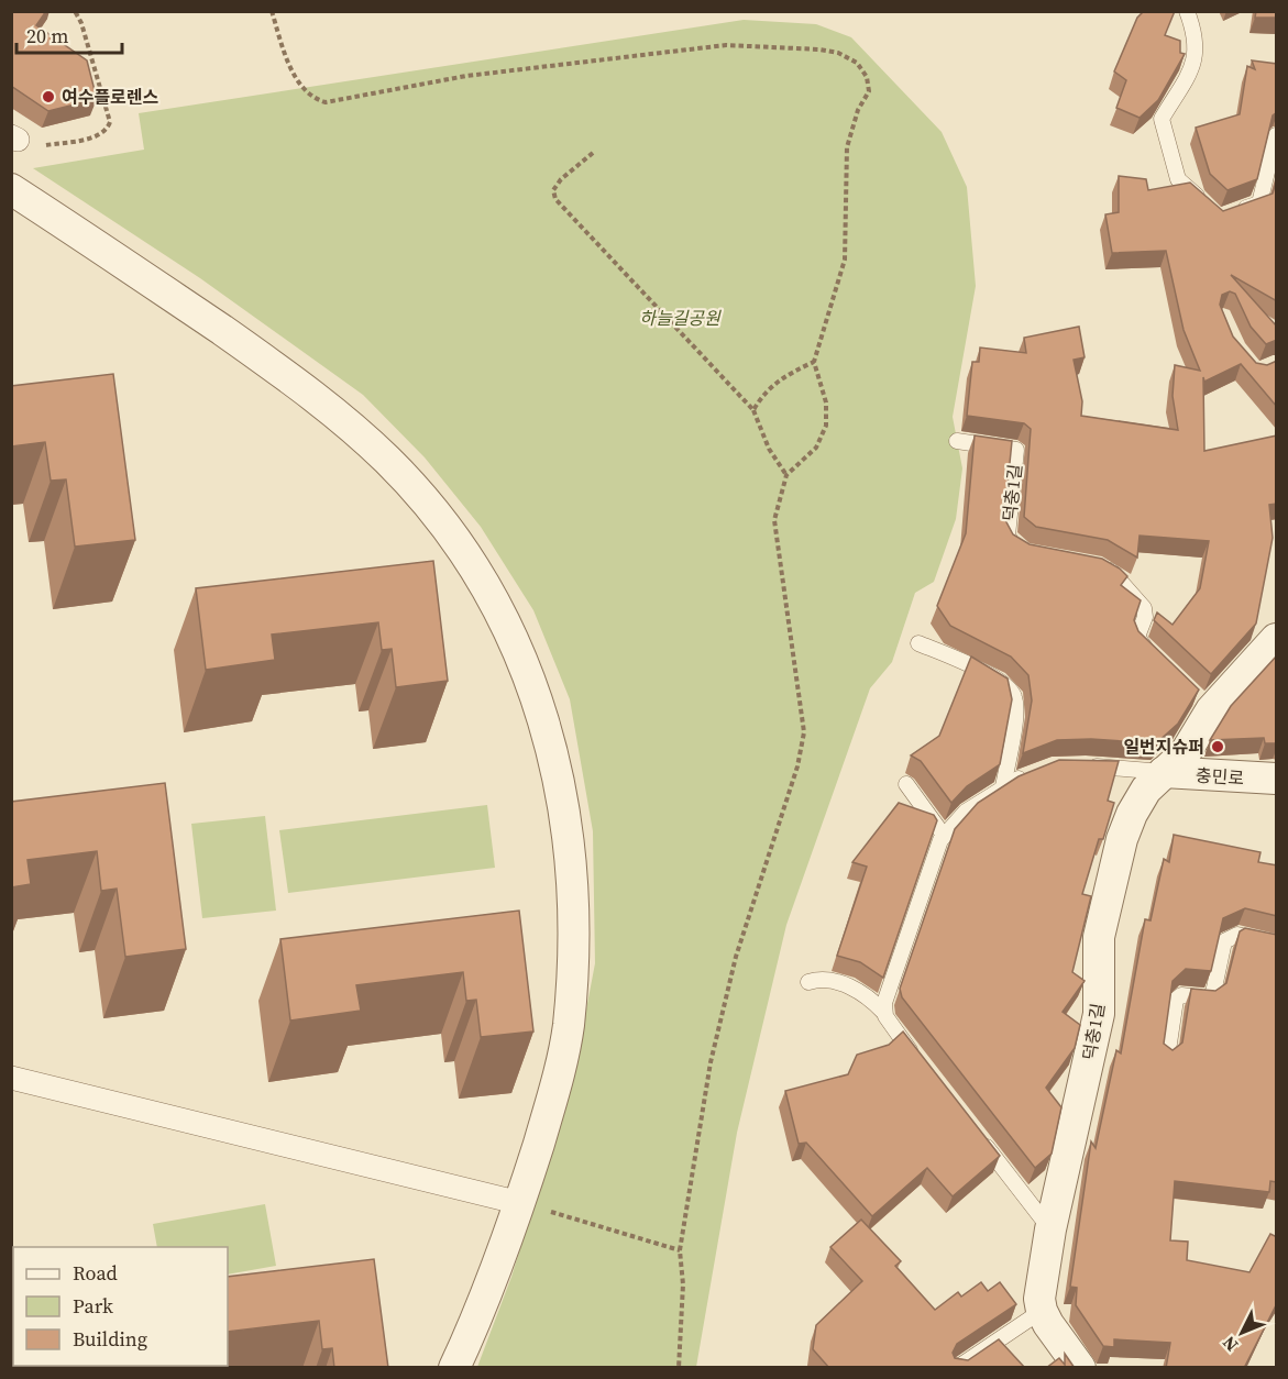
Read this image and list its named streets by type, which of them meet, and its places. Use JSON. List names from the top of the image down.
{
  "streets": {
    "street": ["덕충1길", "충민로"]
  },
  "crossings": [
    ["덕충1길", "충민로"]
  ],
  "parks": ["하늘길공원"],
  "places": ["여수플로렌스", "일번지슈퍼"],
  "legend": ["Road", "Park", "Building"],
  "scale_bar": "20 m",
  "north": "bottom left"
}
